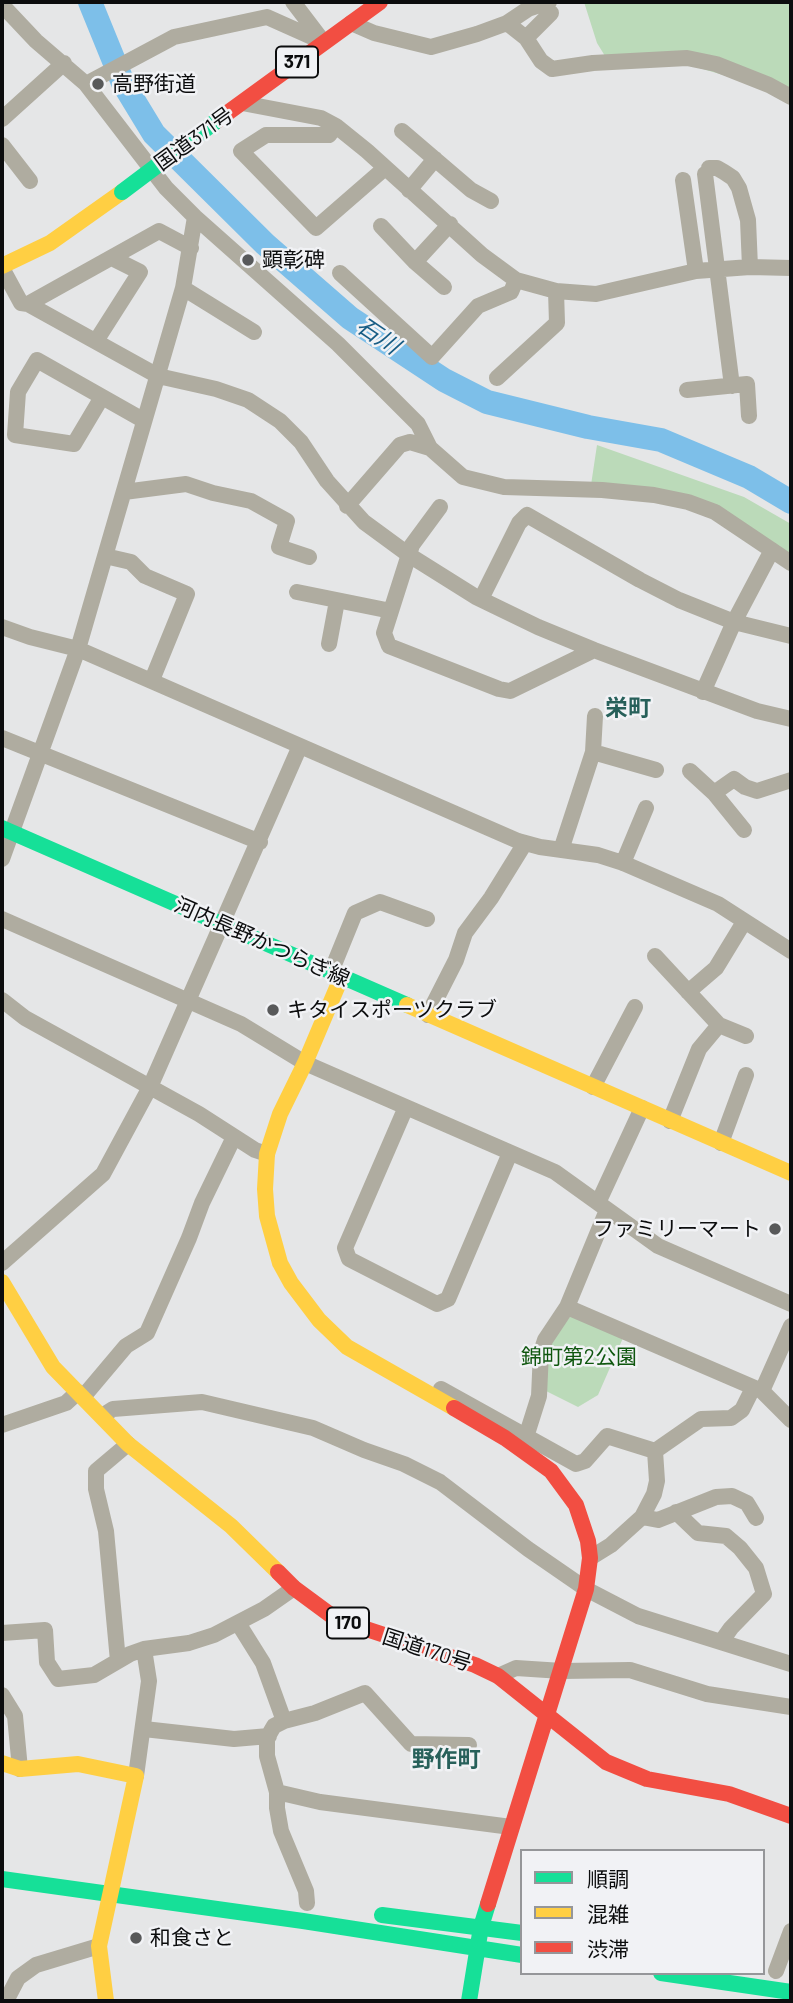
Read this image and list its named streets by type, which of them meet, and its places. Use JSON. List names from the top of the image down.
{
  "streets": {
    "main road": [
      "371",
      "国道371号",
      "河内長野かつらぎ線",
      "170",
      "国道170号"
    ]
  },
  "districts": ["栄町", "野作町"],
  "water": ["石川"],
  "parks": ["錦町第2公園"],
  "places": [
    "高野街道",
    "顕彰碑",
    "キタイスポーツクラブ",
    "ファミリーマート",
    "和食さと"
  ],
  "legend": ["順調", "混雑", "渋滞"]
}
